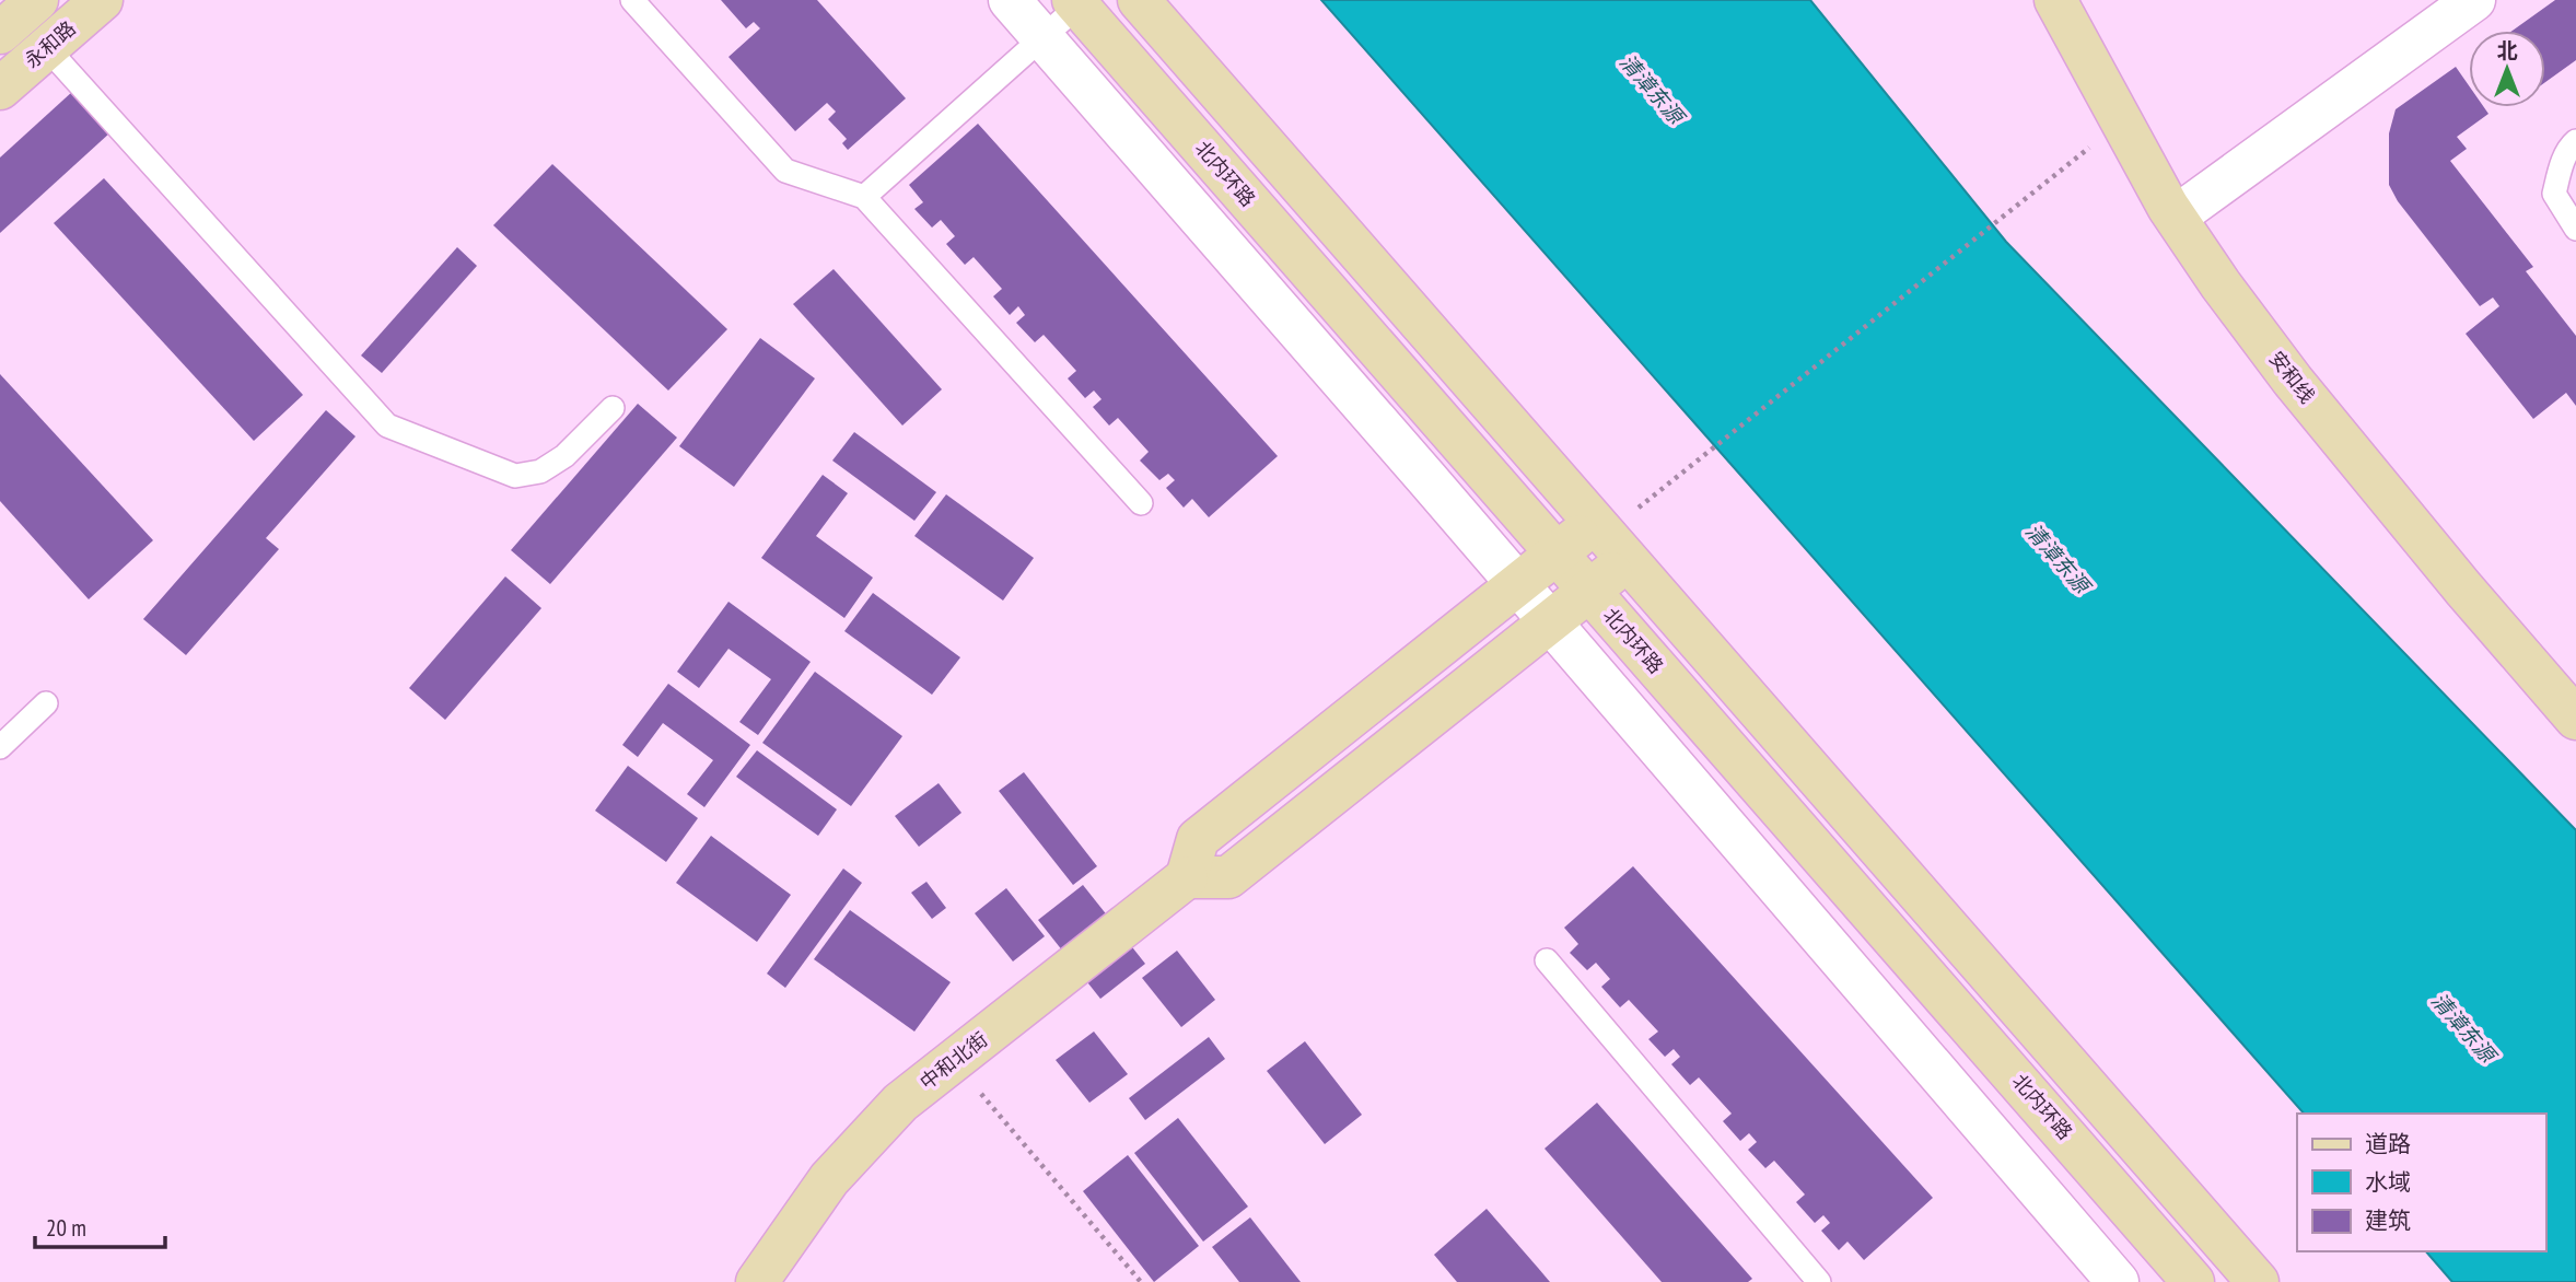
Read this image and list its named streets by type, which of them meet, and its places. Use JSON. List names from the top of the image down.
{
  "streets": {
    "main road": [
      "永和路",
      "北内环路",
      "安和线",
      "中和北街"
    ]
  },
  "water": ["清漳东源"],
  "legend": ["道路", "水域", "建筑"],
  "scale_bar": "20 m",
  "north": "top"
}
